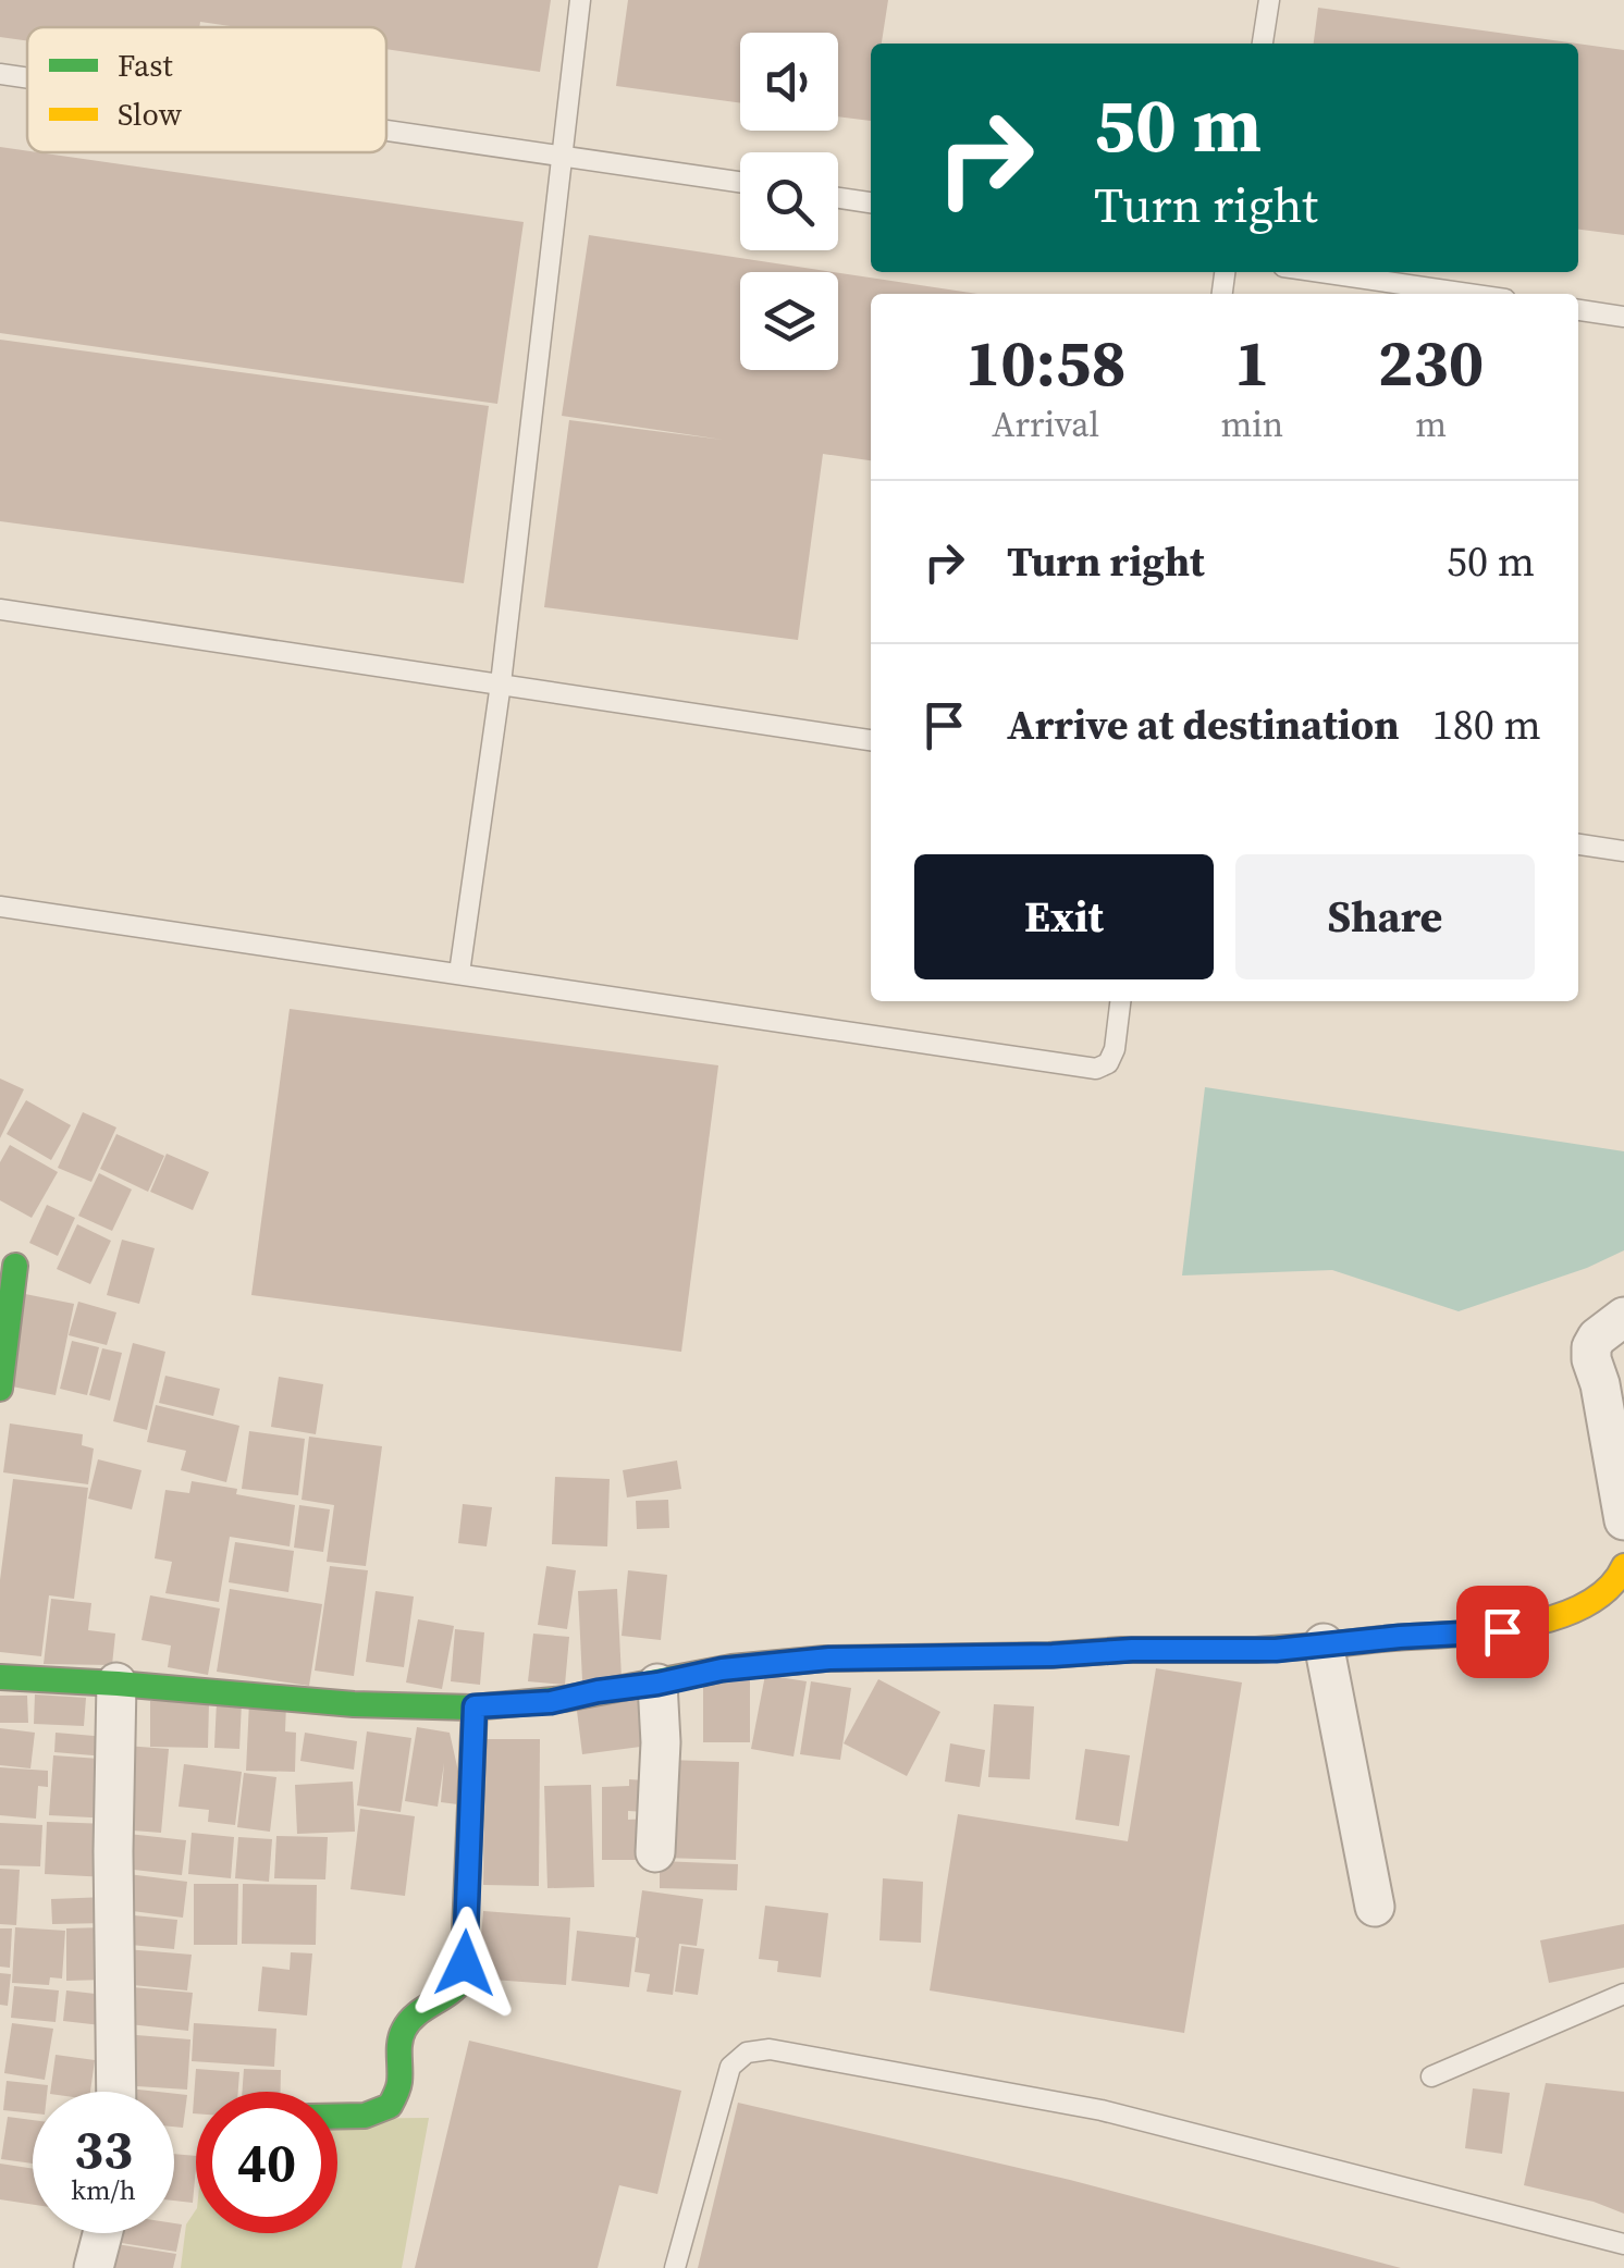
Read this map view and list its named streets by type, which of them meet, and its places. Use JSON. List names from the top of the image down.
{
  "legend": ["Fast", "Slow"],
  "page": {
    "turn": ["50 m", "Turn right"],
    "eta": [
      "10:58",
      "Arrival",
      "1",
      "min",
      "230",
      "m"
    ],
    "list": [
      {
        "name": "Turn right",
        "value": "50 m"
      },
      {
        "name": "Arrive at destination",
        "value": "180 m"
      }
    ],
    "buttons": ["Exit", "Share"],
    "speed": "33 km/h",
    "limit": "40"
  }
}
